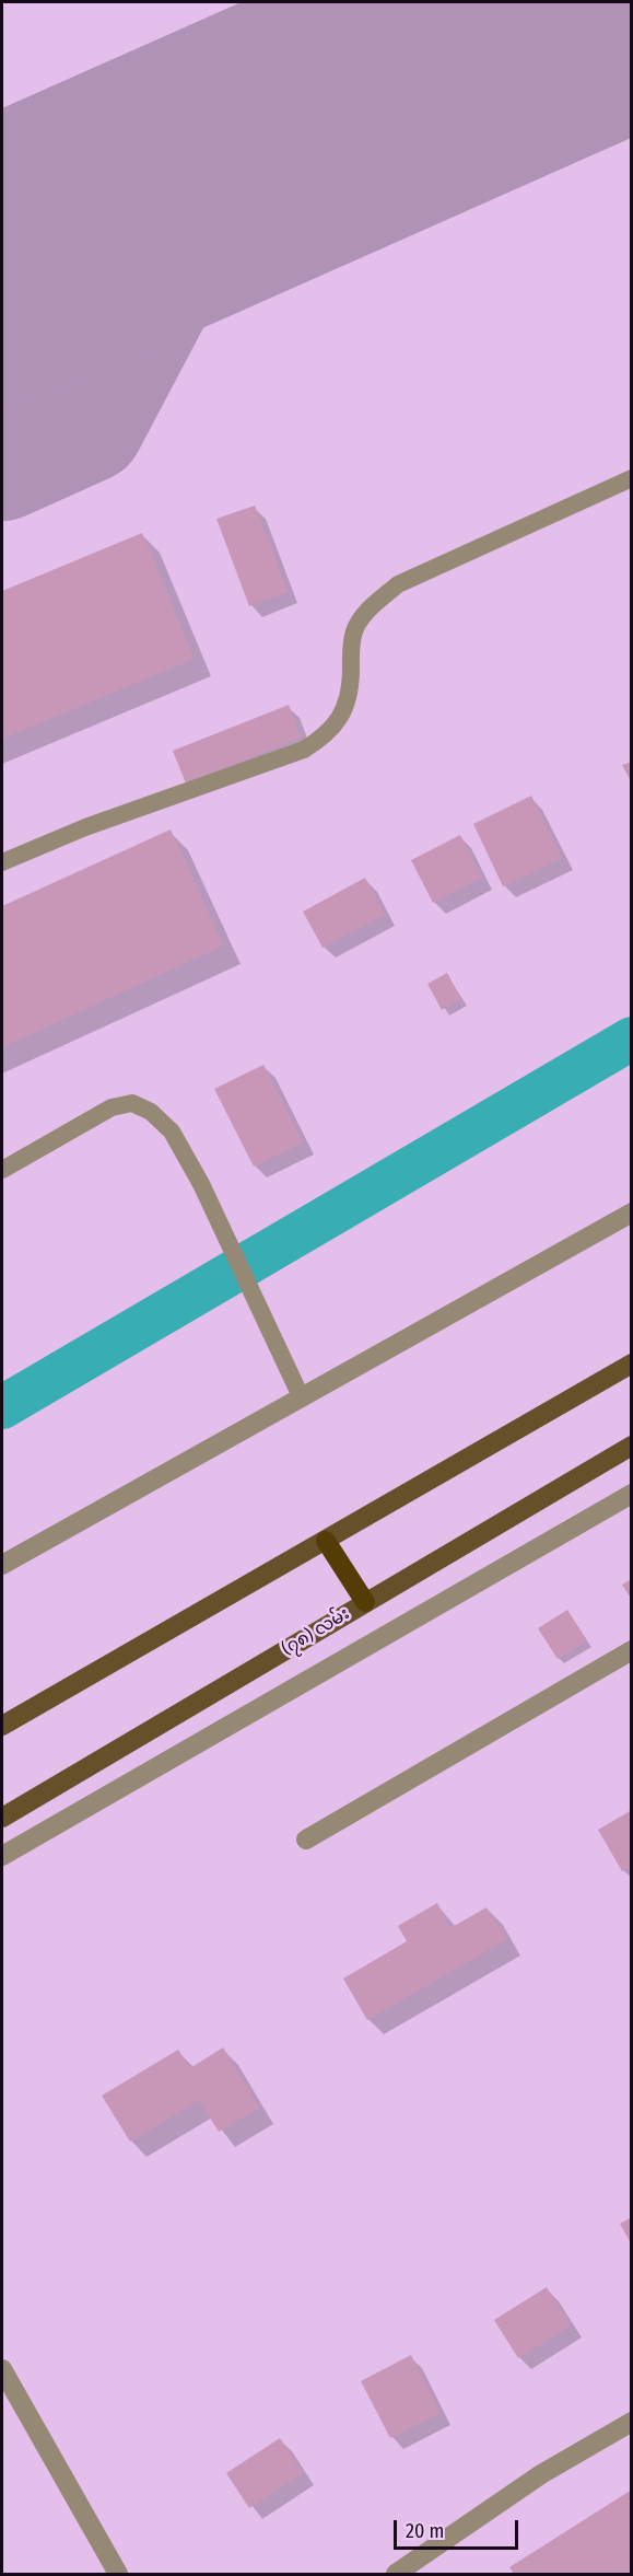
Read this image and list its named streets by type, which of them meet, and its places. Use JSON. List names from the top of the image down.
{
  "streets": {
    "main road": ["(၇၈) လမ်း"]
  },
  "scale_bar": "20 m"
}
